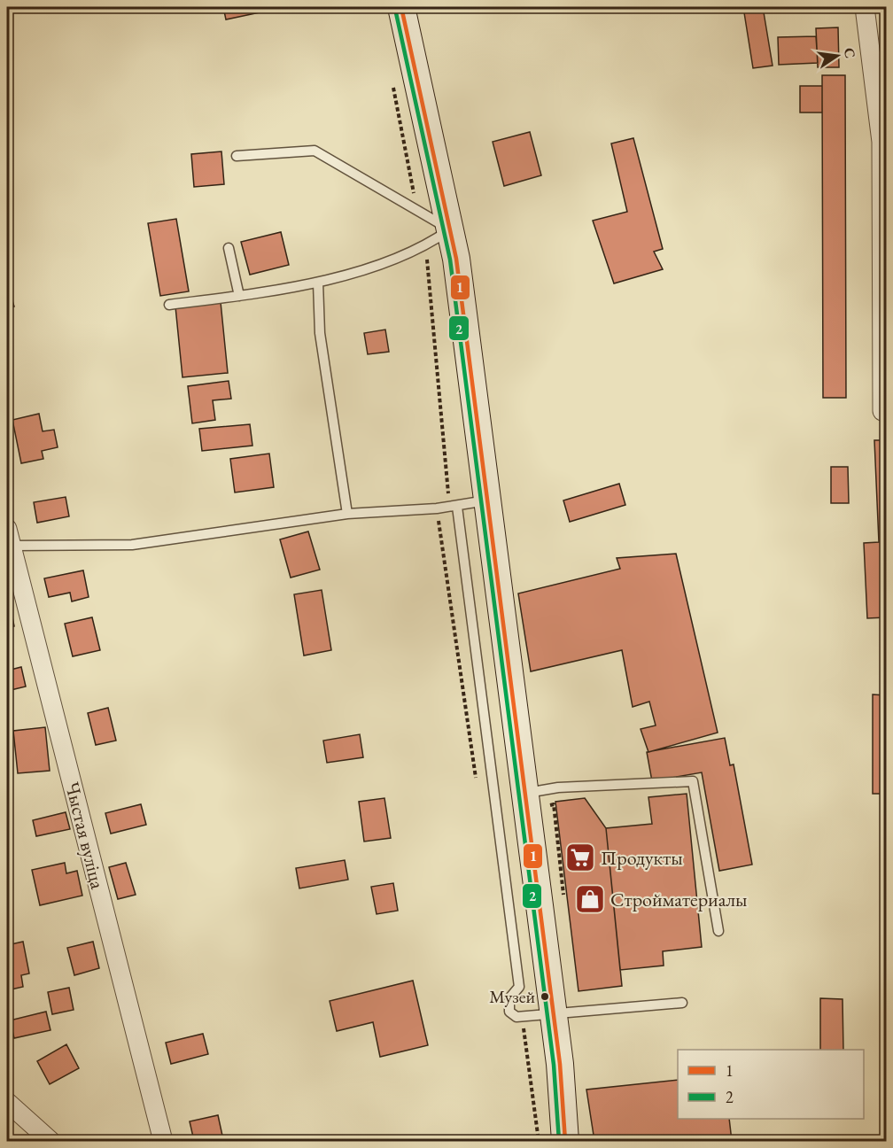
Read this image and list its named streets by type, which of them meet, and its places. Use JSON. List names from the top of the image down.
{
  "streets": {
    "street": ["Чыстая вуліца"]
  },
  "places": {
    "supermarket": ["Продукты"],
    "shop": ["Стройматериалы"],
    "other": ["Музей"]
  },
  "lines": ["transit line 1", "transit line 2"],
  "legend": ["1", "2"],
  "north": "right"
}
